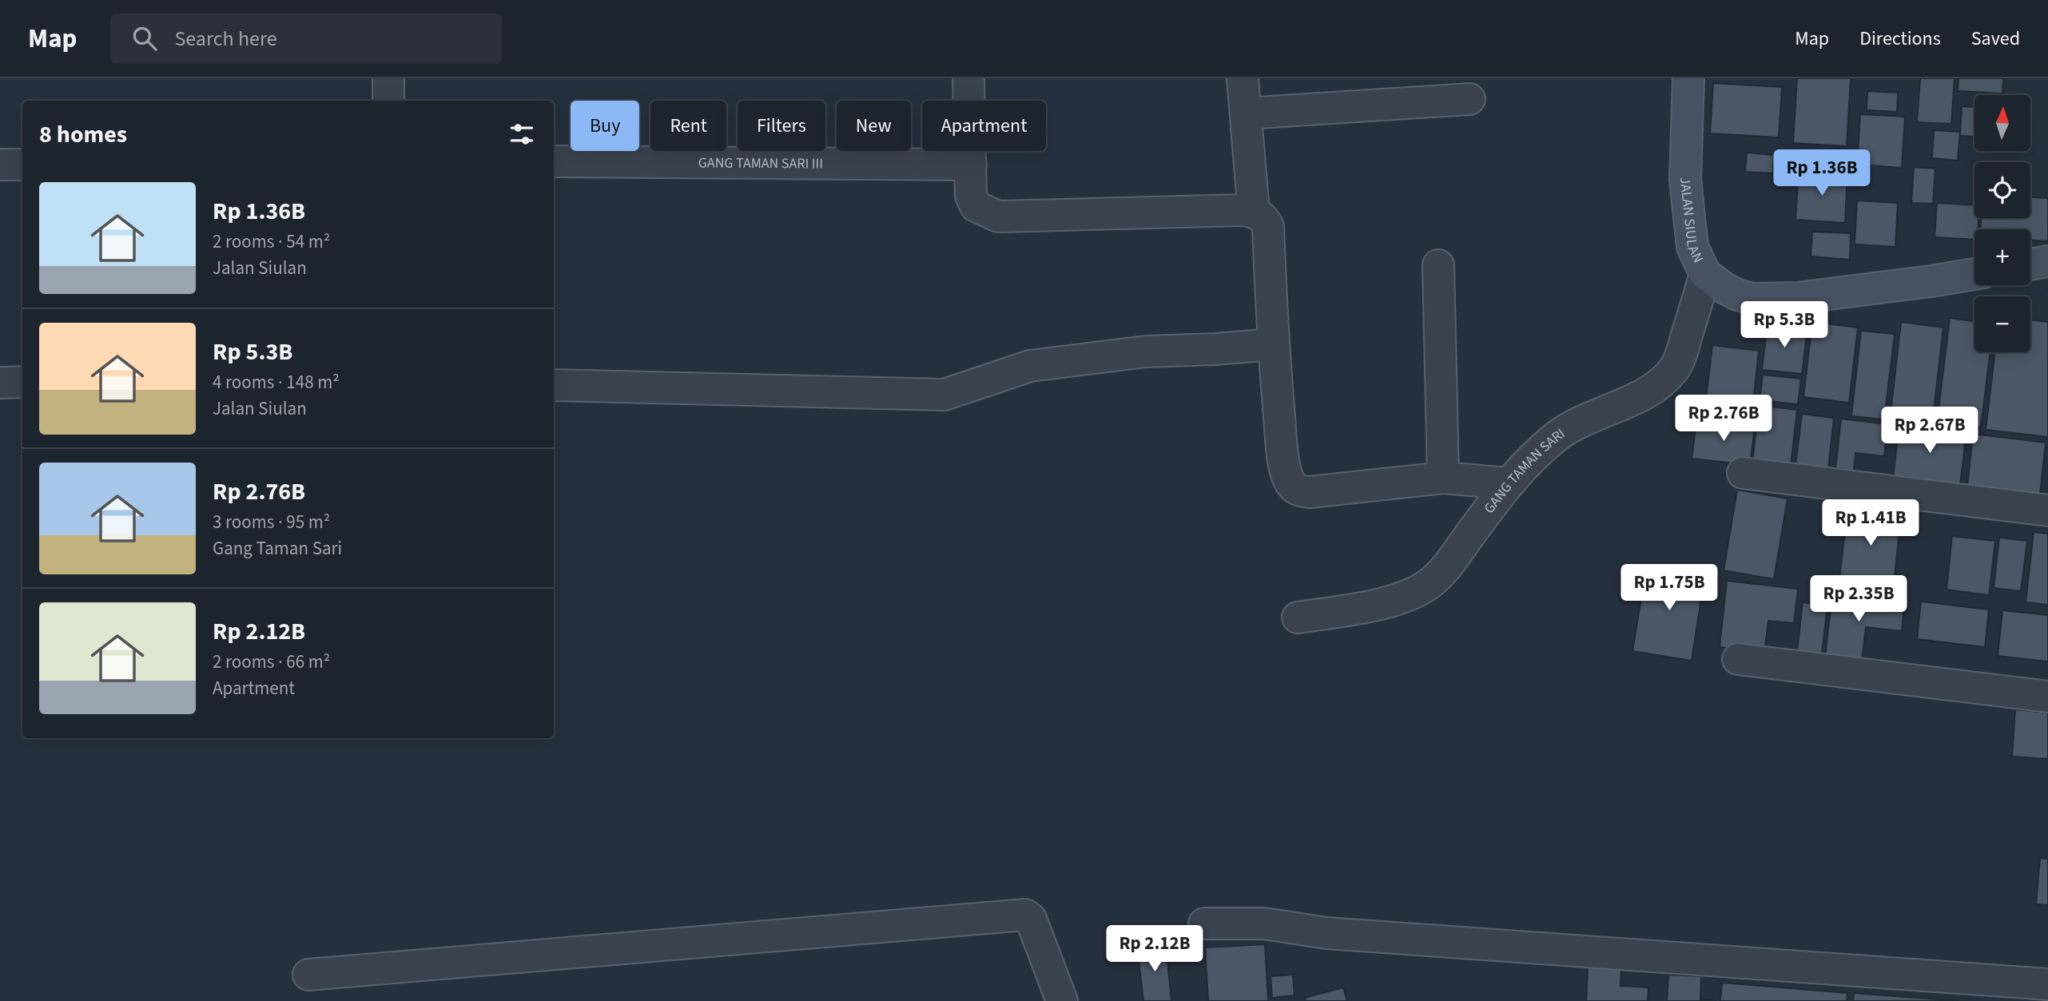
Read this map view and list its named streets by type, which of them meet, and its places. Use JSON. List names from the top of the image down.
{
  "streets": {
    "street": ["GANG TAMAN SARI III", "JALAN SIULAN", "GANG TAMAN SARI"]
  },
  "crossings": [
    ["JALAN SIULAN", "GANG TAMAN SARI"]
  ],
  "north": "top",
  "page": {
    "header": "Map",
    "search": "Search here",
    "nav": ["Map", "Directions", "Saved"],
    "map_buttons": ["+", "−"],
    "chip": [
      "Buy",
      "Rent",
      "Filters",
      "New",
      "Apartment"
    ],
    "heading": "8 homes",
    "price": [
      "Rp 1.36B",
      "Rp 5.3B",
      "Rp 2.76B",
      "Rp 2.67B",
      "Rp 1.41B",
      "Rp 1.75B",
      "Rp 2.35B",
      "Rp 2.12B"
    ],
    "list": [
      {
        "name": "Rp 1.36B",
        "note": "2 rooms · 54 m² · Jalan Siulan"
      },
      {
        "name": "Rp 5.3B",
        "note": "4 rooms · 148 m² · Jalan Siulan"
      },
      {
        "name": "Rp 2.76B",
        "note": "3 rooms · 95 m² · Gang Taman Sari"
      },
      {
        "name": "Rp 2.12B",
        "note": "2 rooms · 66 m² · Apartment"
      }
    ]
  }
}
